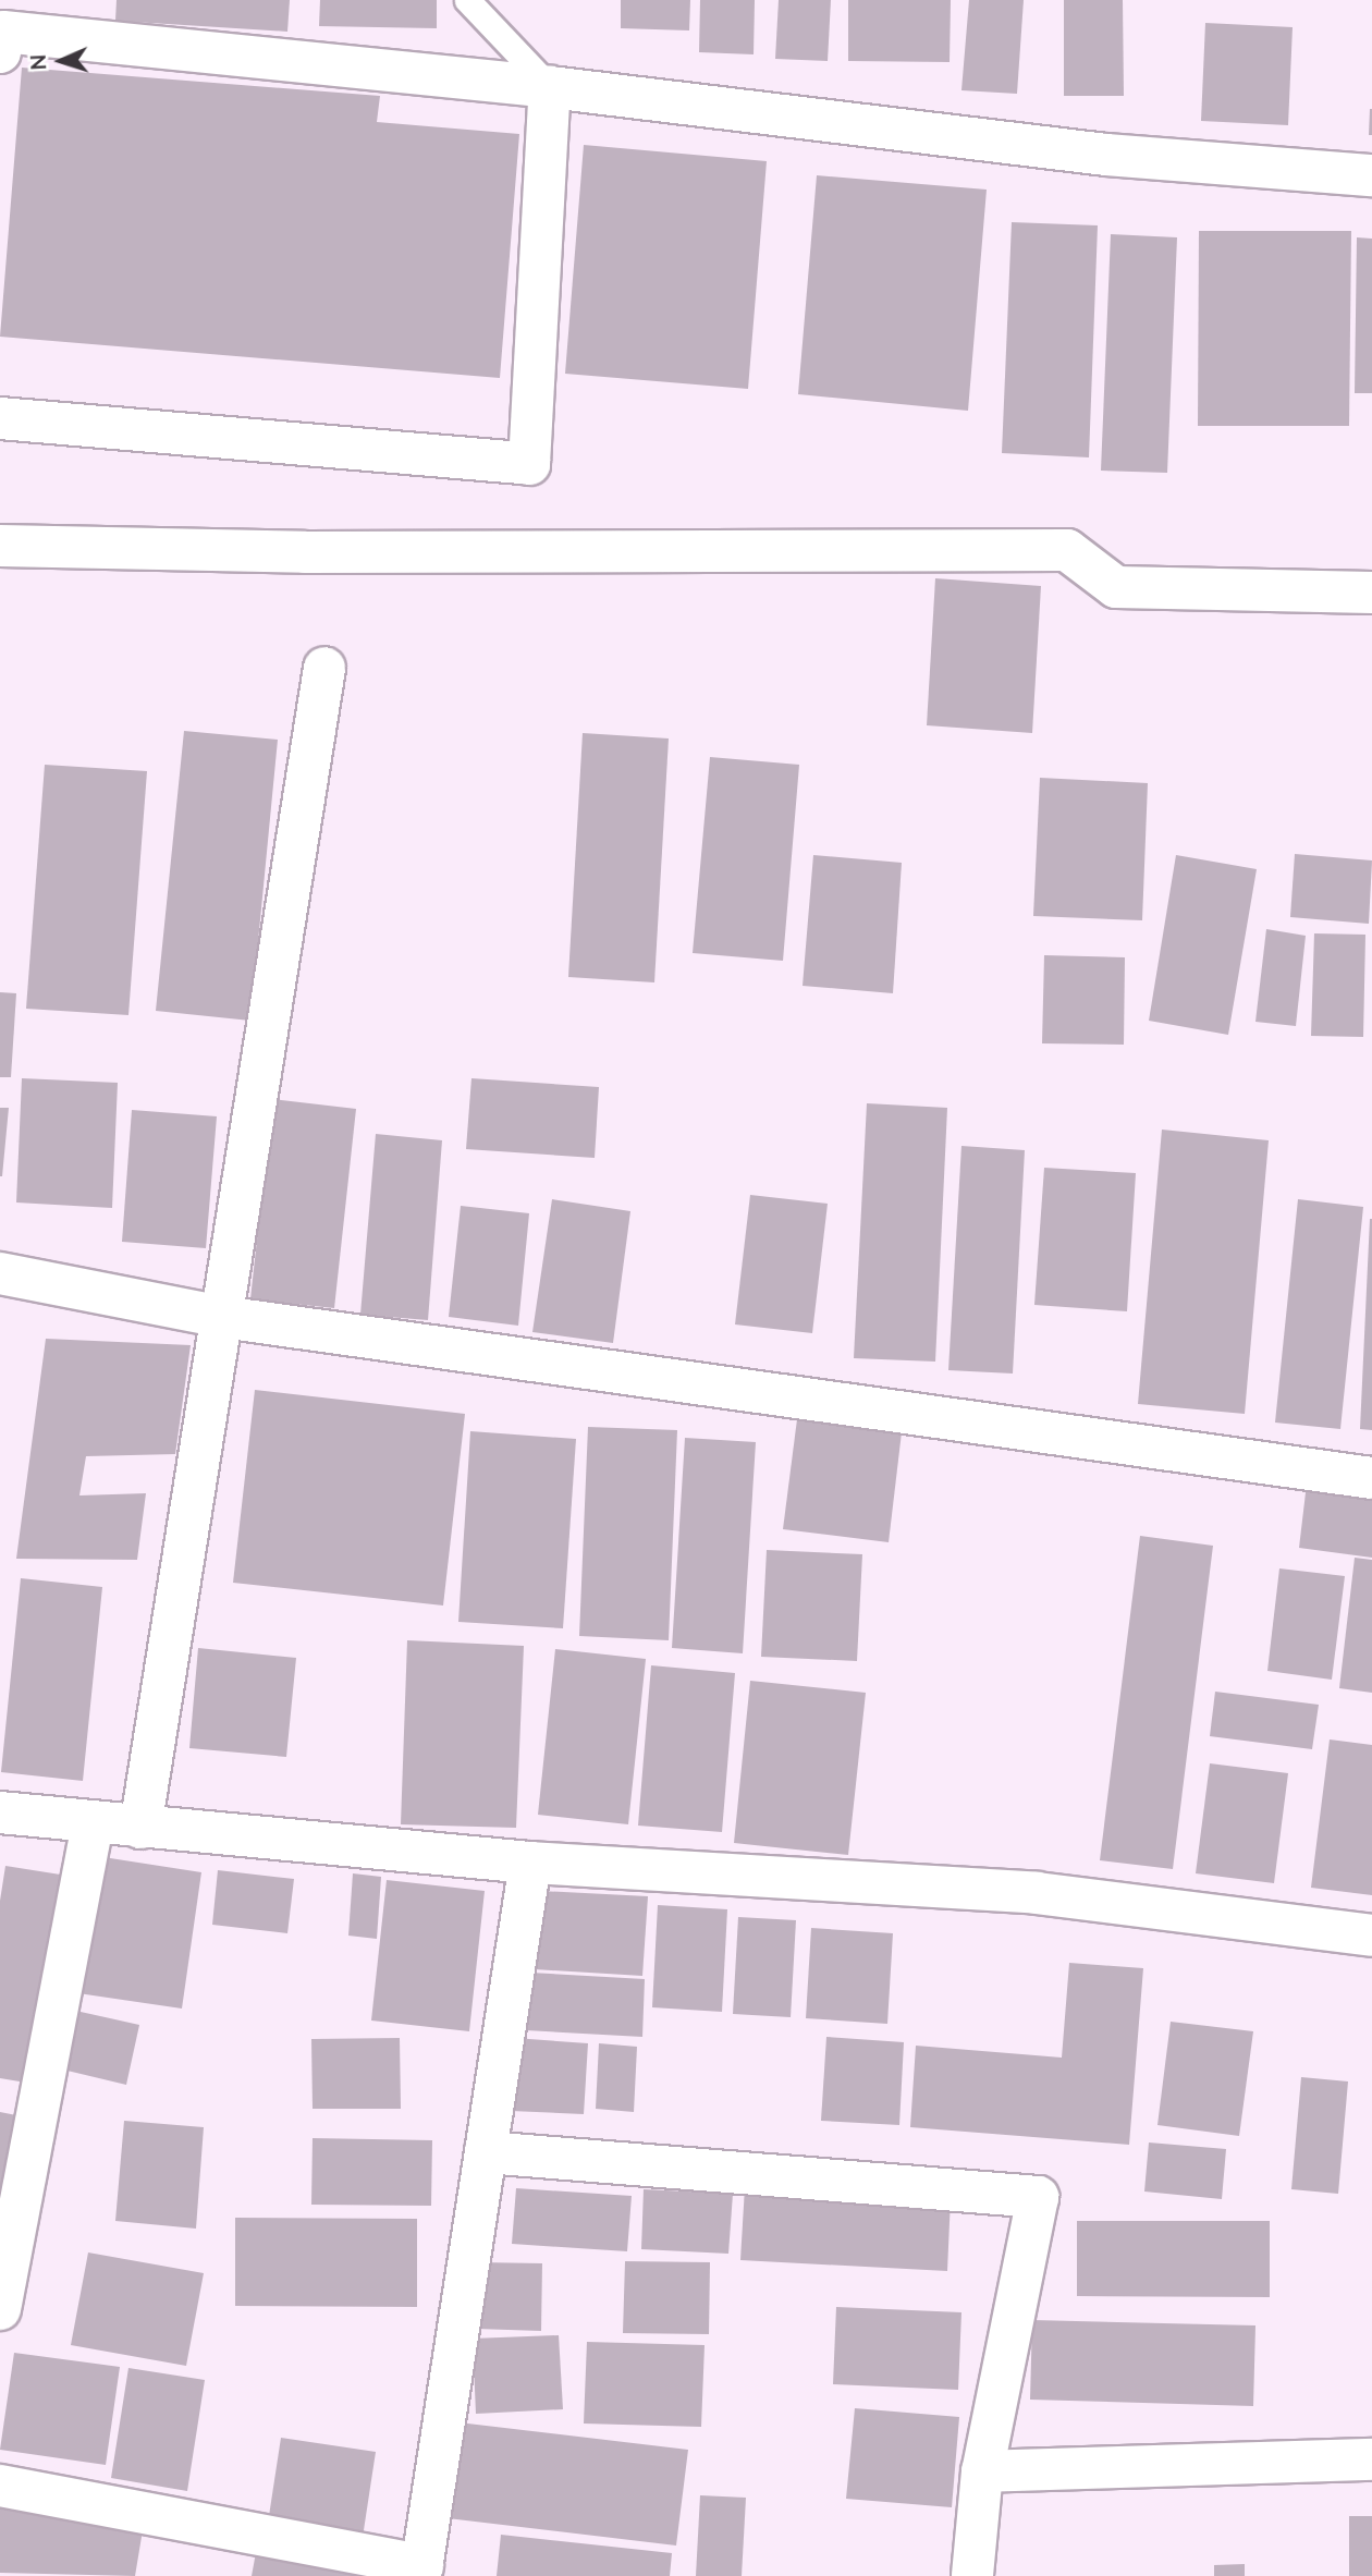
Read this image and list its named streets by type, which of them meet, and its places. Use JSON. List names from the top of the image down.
{
  "north": "left"
}
